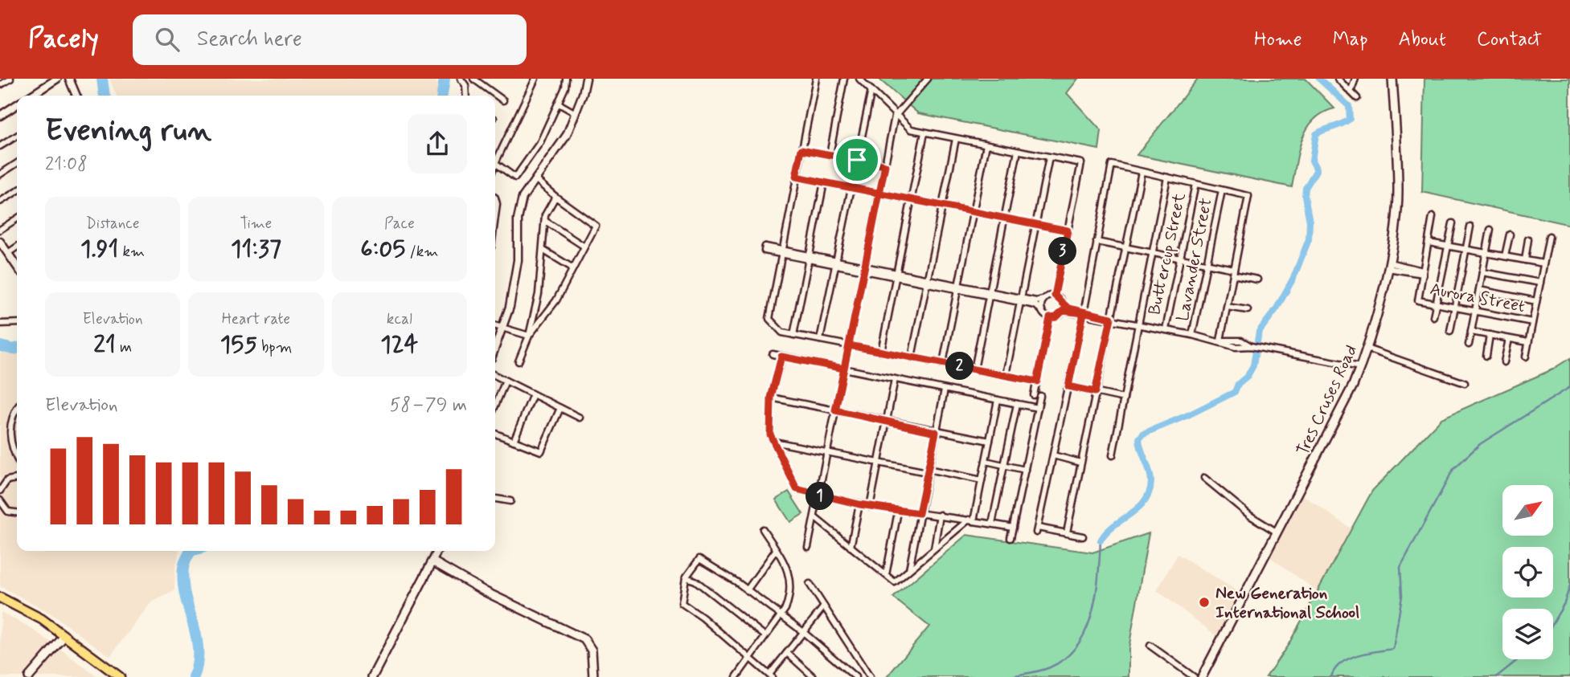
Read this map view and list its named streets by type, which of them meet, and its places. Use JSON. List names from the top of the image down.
{
  "streets": {
    "main road": ["Tres Cruses Road"],
    "street": ["Buttercup Street", "Lavander Street", "Aurora Street"]
  },
  "places": ["New Generation International School"],
  "north": "top right",
  "page": {
    "header": "Pacely",
    "search": "Search here",
    "nav": [
      "Home",
      "Map",
      "About",
      "Contact"
    ],
    "heading": ["Evening run", "21:08"],
    "stats": [
      ["Distance", "1.91 km"],
      ["Time", "11:37"],
      ["Pace", "6:05 /km"],
      ["Elevation", "21 m"],
      ["Heart rate", "155 bpm"],
      ["kcal", "124"]
    ],
    "pins": ["3", "2", "1"],
    "chart": ["Elevation", "58–79 m"]
  }
}
